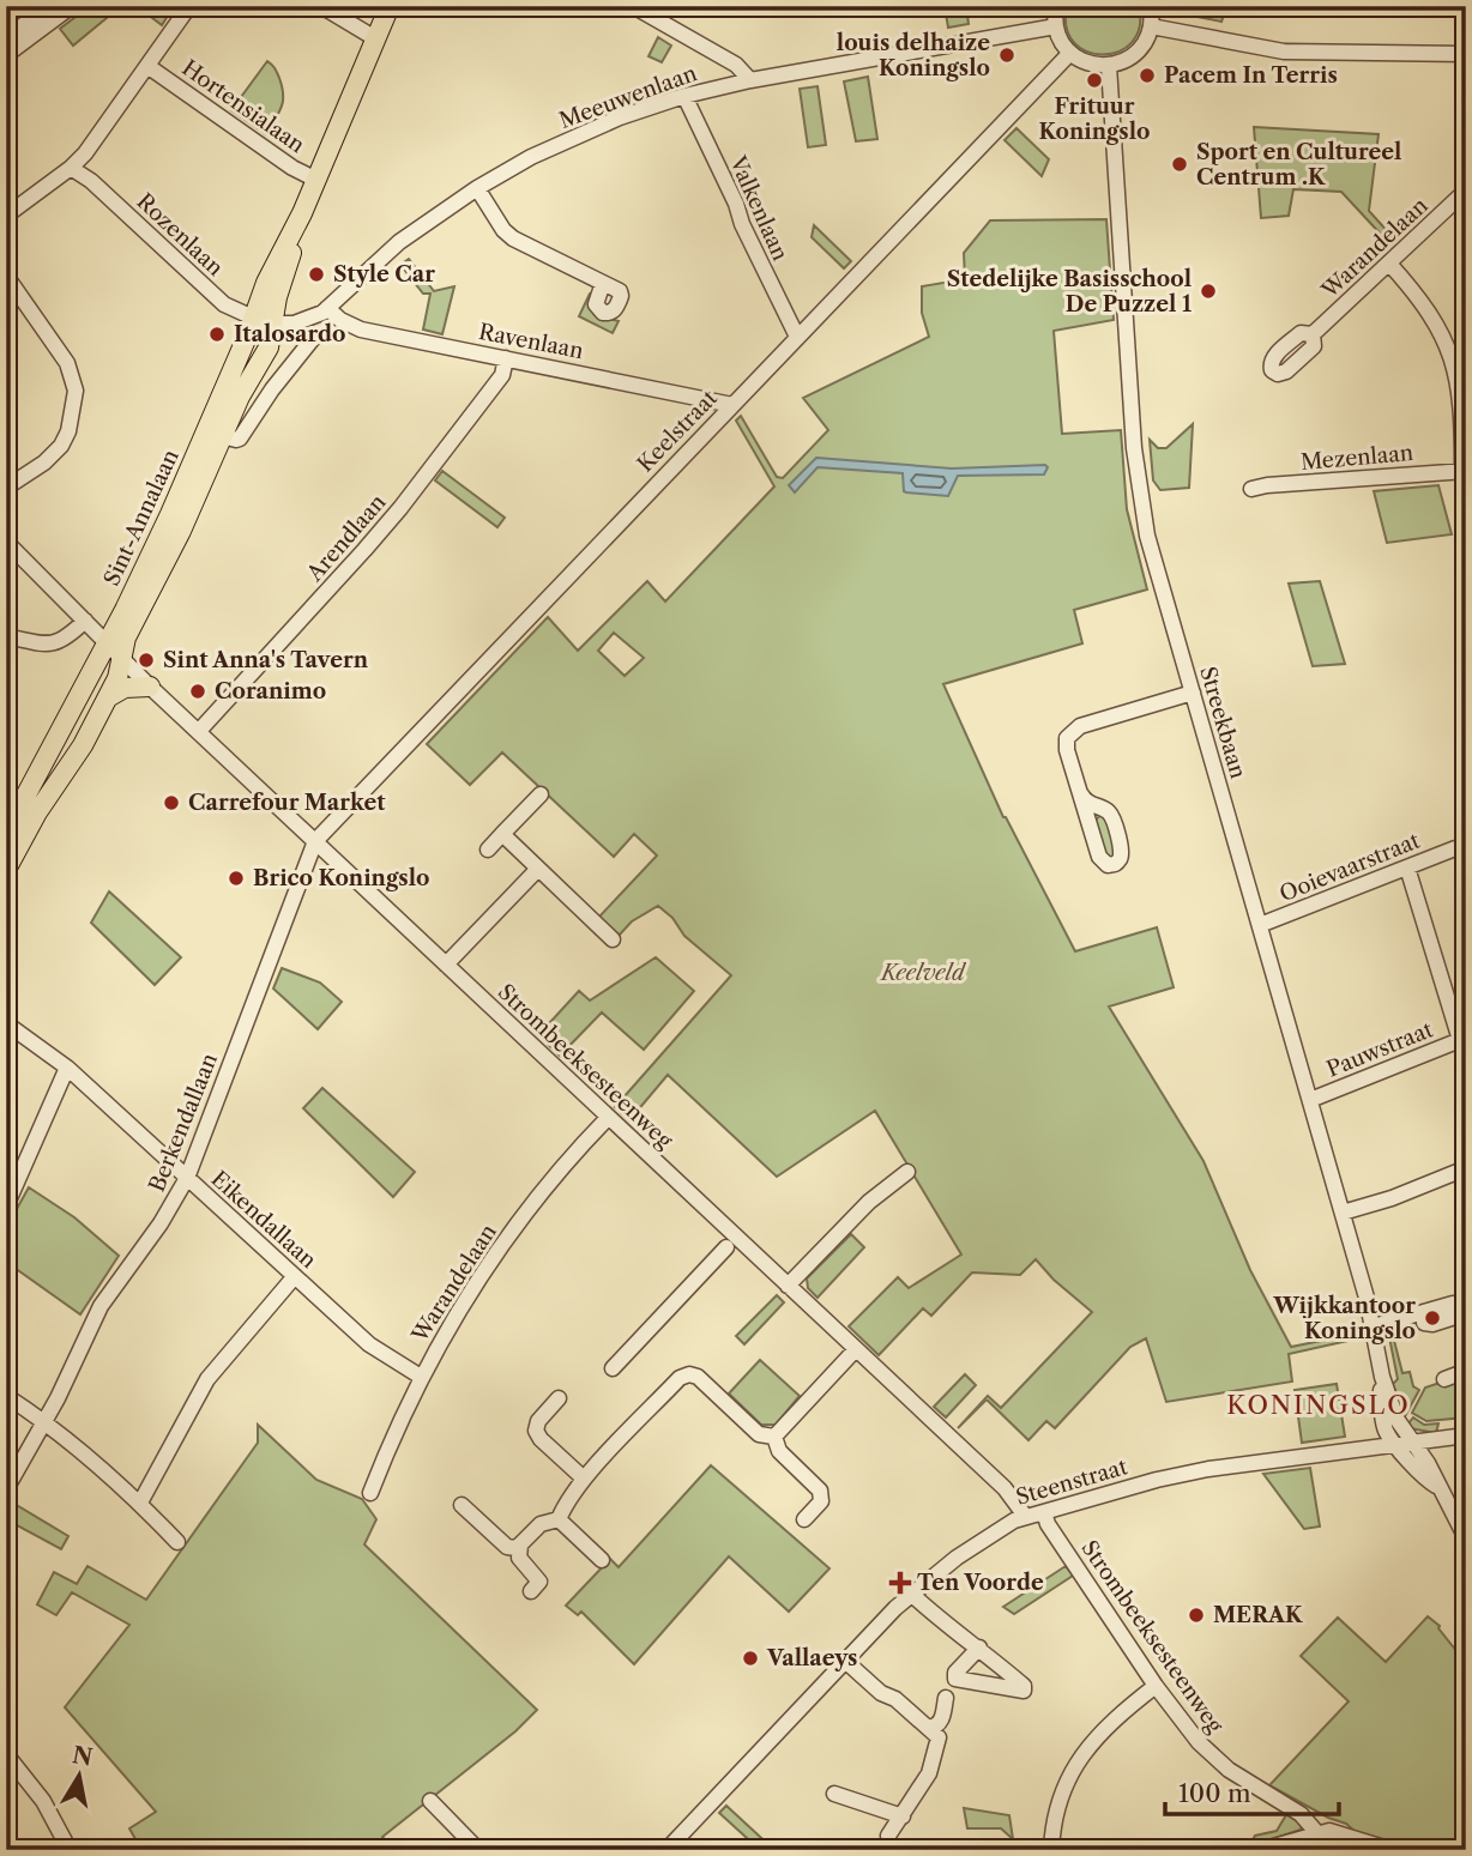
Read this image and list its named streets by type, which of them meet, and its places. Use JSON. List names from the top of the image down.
{
  "streets": {
    "main road": ["Sint-Annalaan"],
    "street": [
      "Meeuwenlaan",
      "Hortensialaan",
      "Valkenlaan",
      "Rozenlaan",
      "Warandelaan",
      "Ravenlaan",
      "Keelstraat",
      "Mezenlaan",
      "Arendlaan",
      "Streekbaan",
      "Ooievaarstraat",
      "Pauwstraat",
      "Strombeeksesteenweg",
      "Berkendallaan",
      "Eikendallaan",
      "Steenstraat"
    ]
  },
  "crossings": [
    ["Meeuwenlaan", "Valkenlaan"],
    ["Meeuwenlaan", "Rozenlaan"],
    ["Meeuwenlaan", "Ravenlaan"],
    ["Meeuwenlaan", "Sint-Annalaan"],
    ["Hortensialaan", "Sint-Annalaan"],
    ["Valkenlaan", "Keelstraat"],
    ["Rozenlaan", "Sint-Annalaan"],
    ["Warandelaan", "Strombeeksesteenweg"],
    ["Warandelaan", "Eikendallaan"],
    ["Ravenlaan", "Keelstraat"],
    ["Ravenlaan", "Arendlaan"],
    ["Keelstraat", "Strombeeksesteenweg"],
    ["Keelstraat", "Berkendallaan"],
    ["Sint-Annalaan", "Strombeeksesteenweg"],
    ["Arendlaan", "Strombeeksesteenweg"],
    ["Streekbaan", "Ooievaarstraat"],
    ["Streekbaan", "Pauwstraat"],
    ["Streekbaan", "Steenstraat"],
    ["Strombeeksesteenweg", "Berkendallaan"],
    ["Strombeeksesteenweg", "Steenstraat"],
    ["Berkendallaan", "Eikendallaan"]
  ],
  "districts": ["KONINGSLO"],
  "parks": ["Keelveld"],
  "places": {
    "other": [
      "louis delhaize Koningslo",
      "Pacem In Terris",
      "Frituur Koningslo",
      "Sport en Cultureel Centrum .K",
      "Style Car",
      "Stedelijke Basisschool De Puzzel 1",
      "Italosardo",
      "Sint Anna's Tavern",
      "Coranimo",
      "Carrefour Market",
      "Brico Koningslo",
      "Wijkkantoor Koningslo",
      "MERAK",
      "Vallaeys"
    ],
    "health": ["Ten Voorde"]
  },
  "scale_bar": "100 m",
  "north": "top"
}
